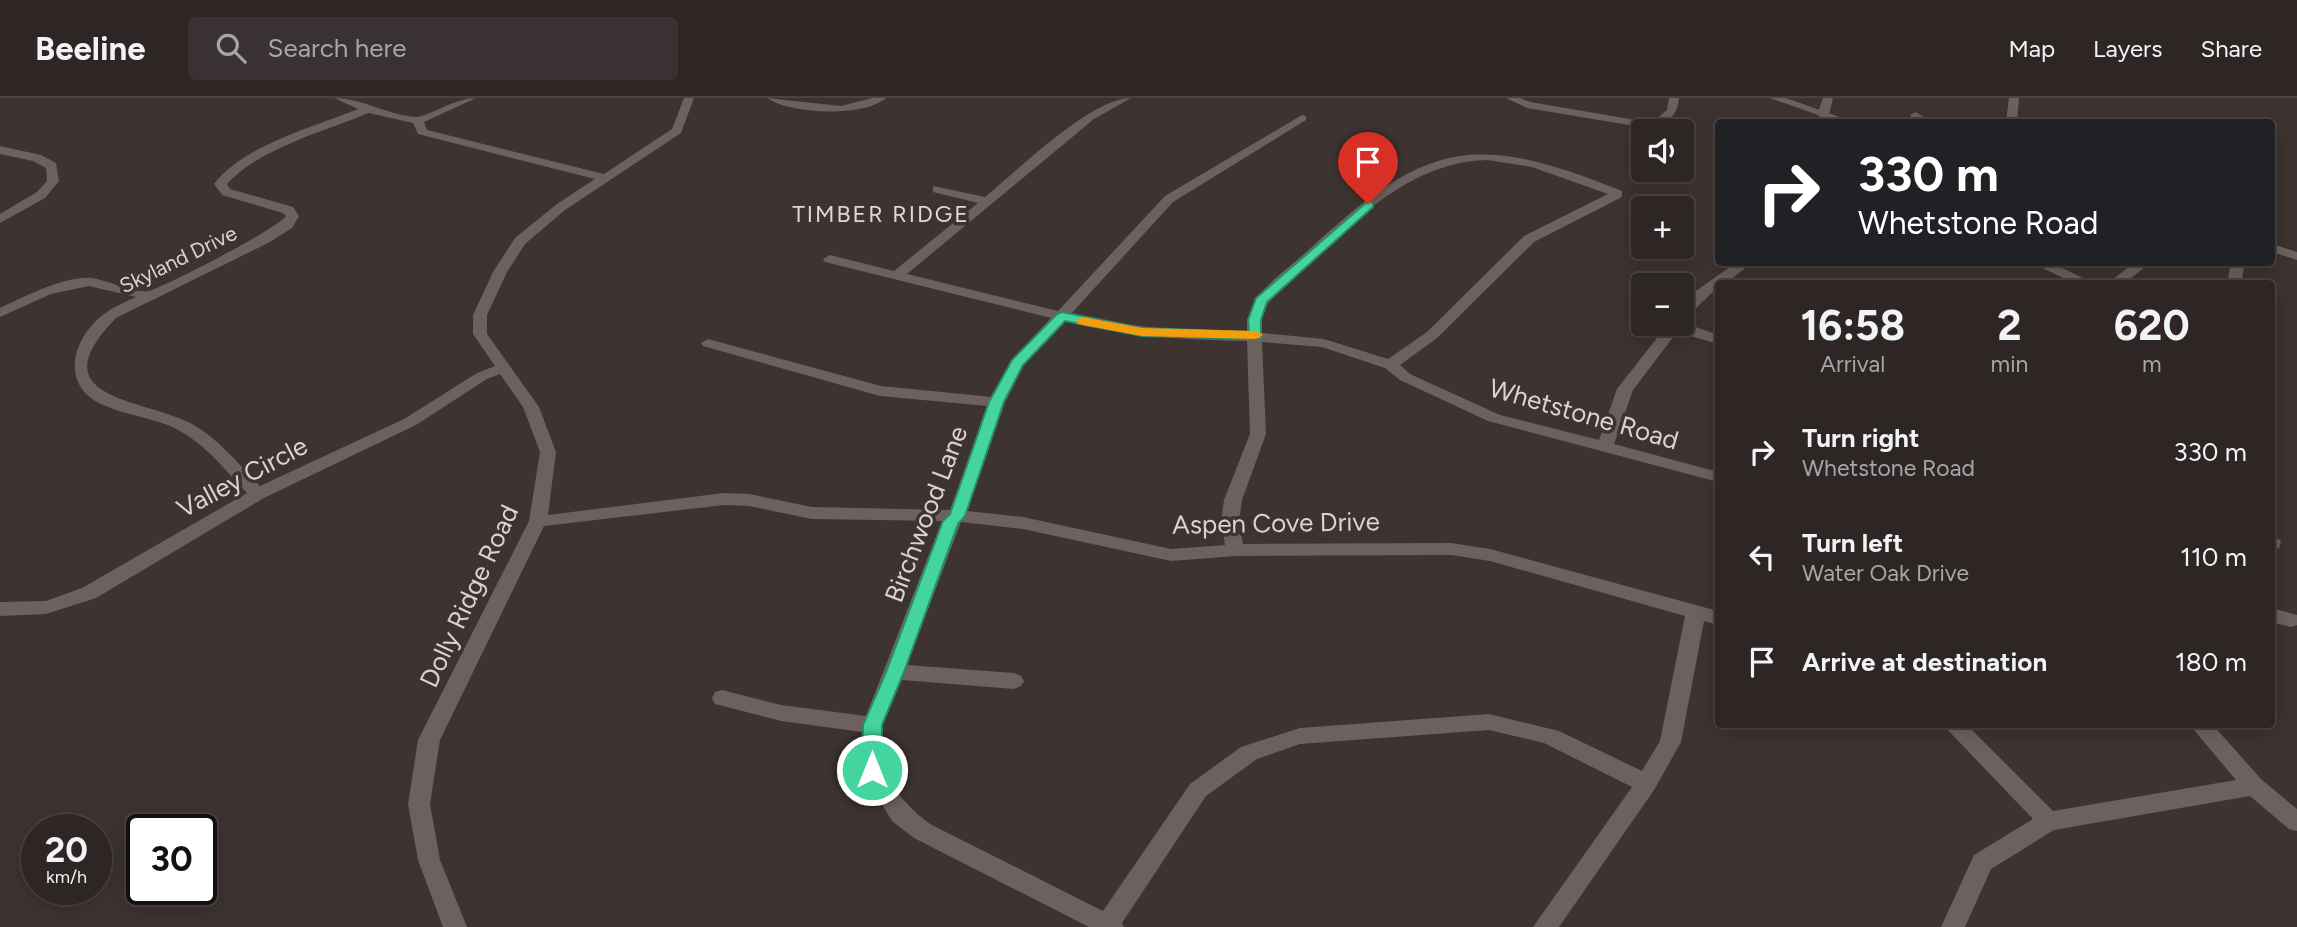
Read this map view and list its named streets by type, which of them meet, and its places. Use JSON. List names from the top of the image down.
{
  "streets": {
    "street": [
      "Skyland Drive",
      "Whetstone Road",
      "Valley Circle",
      "Birchwood Lane",
      "Aspen Cove Drive",
      "Dolly Ridge Road"
    ]
  },
  "crossings": [
    ["Skyland Drive", "Valley Circle"],
    ["Whetstone Road", "Birchwood Lane"],
    ["Valley Circle", "Dolly Ridge Road"],
    ["Birchwood Lane", "Aspen Cove Drive"],
    ["Aspen Cove Drive", "Dolly Ridge Road"]
  ],
  "districts": ["TIMBER RIDGE"],
  "page": {
    "header": "Beeline",
    "search": "Search here",
    "nav": ["Map", "Layers", "Share"],
    "map_buttons": ["+", "−"],
    "turn": ["330 m", "Whetstone Road"],
    "eta": [
      "16:58",
      "Arrival",
      "2",
      "min",
      "620",
      "m"
    ],
    "list": [
      {
        "name": "Turn right",
        "note": "Whetstone Road",
        "value": "330 m"
      },
      {
        "name": "Turn left",
        "note": "Water Oak Drive",
        "value": "110 m"
      },
      {
        "name": "Arrive at destination",
        "value": "180 m"
      }
    ],
    "speed": "20 km/h",
    "limit": "30"
  }
}
